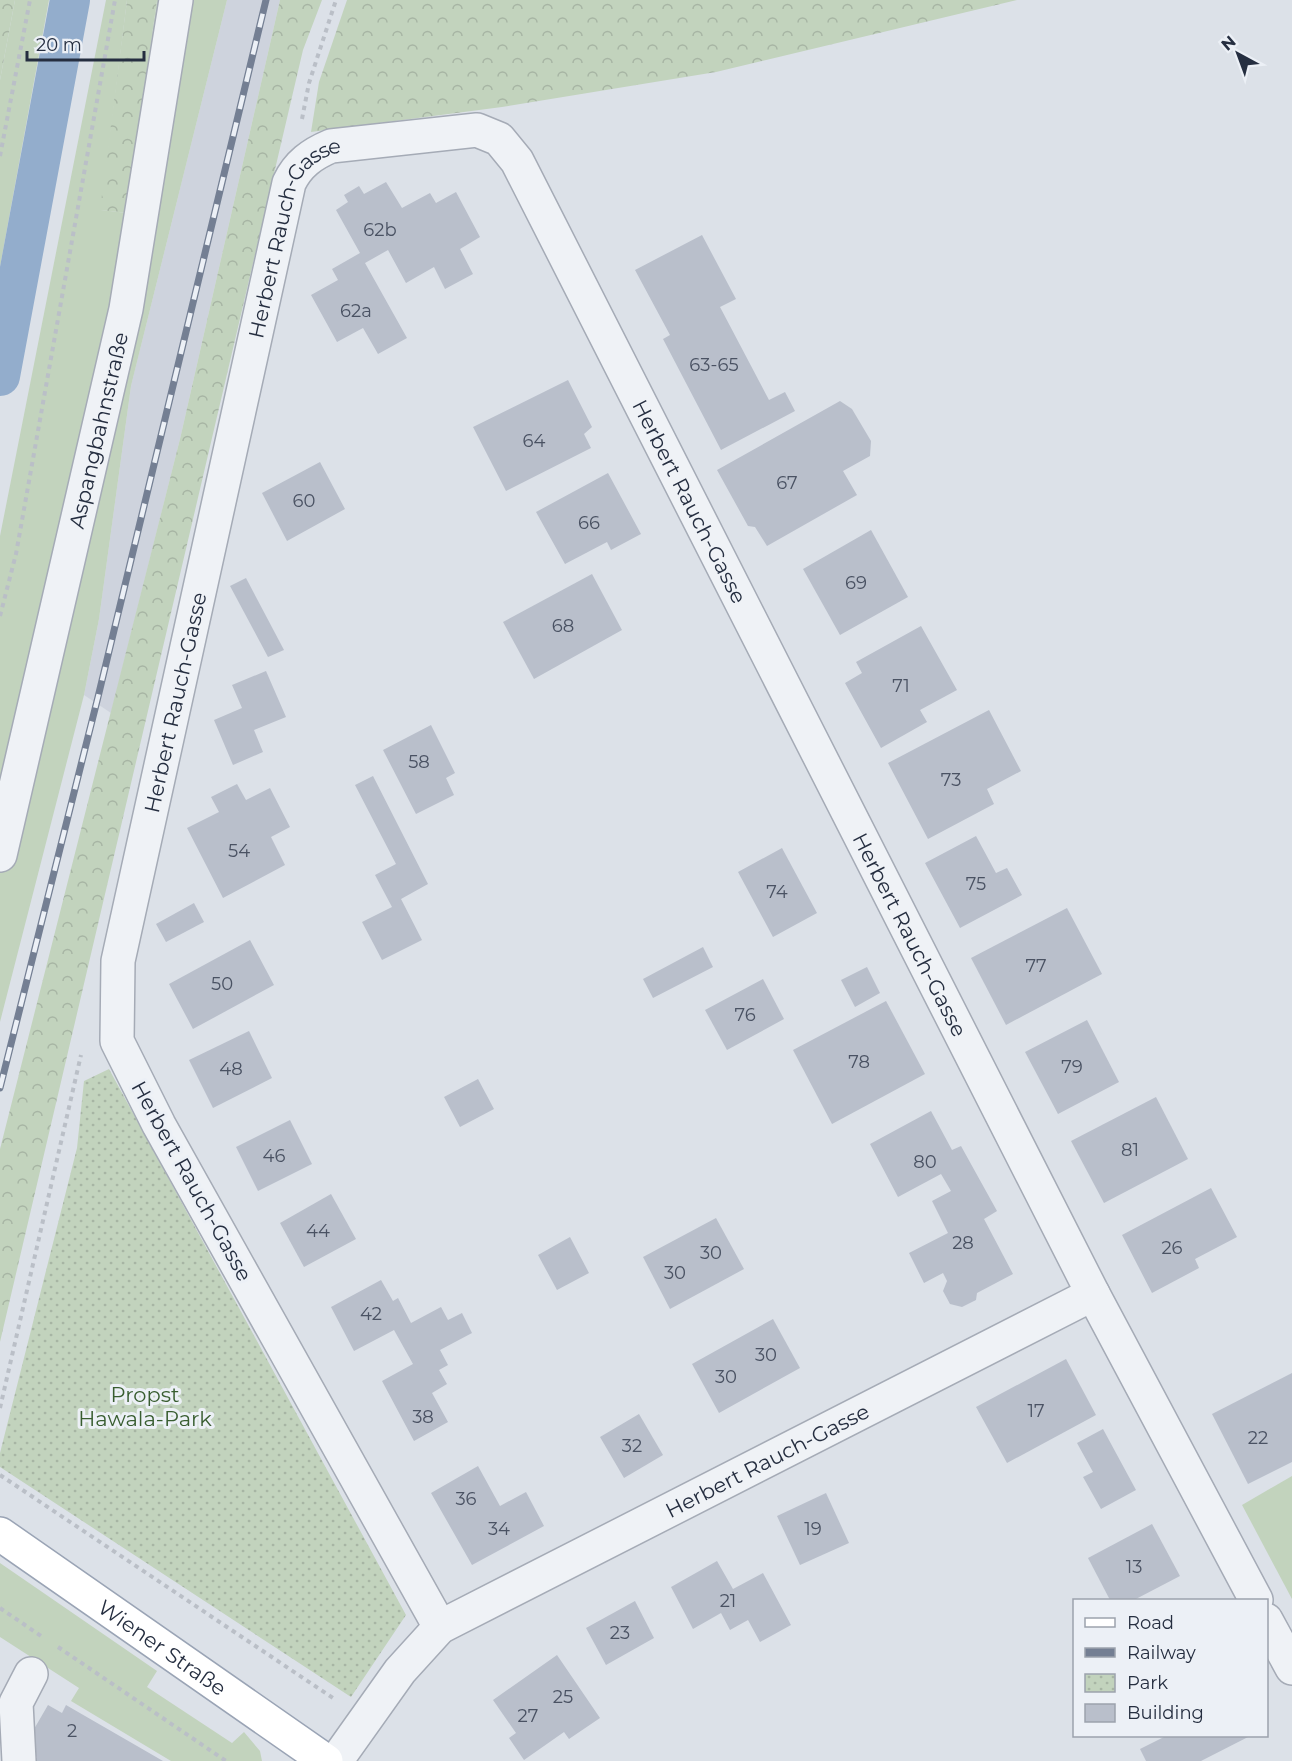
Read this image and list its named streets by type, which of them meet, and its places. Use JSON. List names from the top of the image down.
{
  "streets": {
    "main road": ["Wiener Straße"],
    "street": ["Herbert Rauch-Gasse", "Aspangbahnstraße"]
  },
  "parks": ["Propst Hawala-Park"],
  "house_numbers": [
    "62b",
    "62a",
    "63-65",
    "64",
    "67",
    "60",
    "66",
    "69",
    "68",
    "71",
    "58",
    "73",
    "54",
    "75",
    "74",
    "77",
    "50",
    "76",
    "78",
    "79",
    "48",
    "81",
    "46",
    "80",
    "44",
    "28",
    "26",
    "30",
    "30",
    "42",
    "30",
    "30",
    "17",
    "38",
    "22",
    "32",
    "36",
    "34",
    "19",
    "13",
    "21",
    "23",
    "25",
    "27",
    "2"
  ],
  "legend": [
    "Road",
    "Railway",
    "Park",
    "Building"
  ],
  "scale_bar": "20 m",
  "north": "top left"
}
